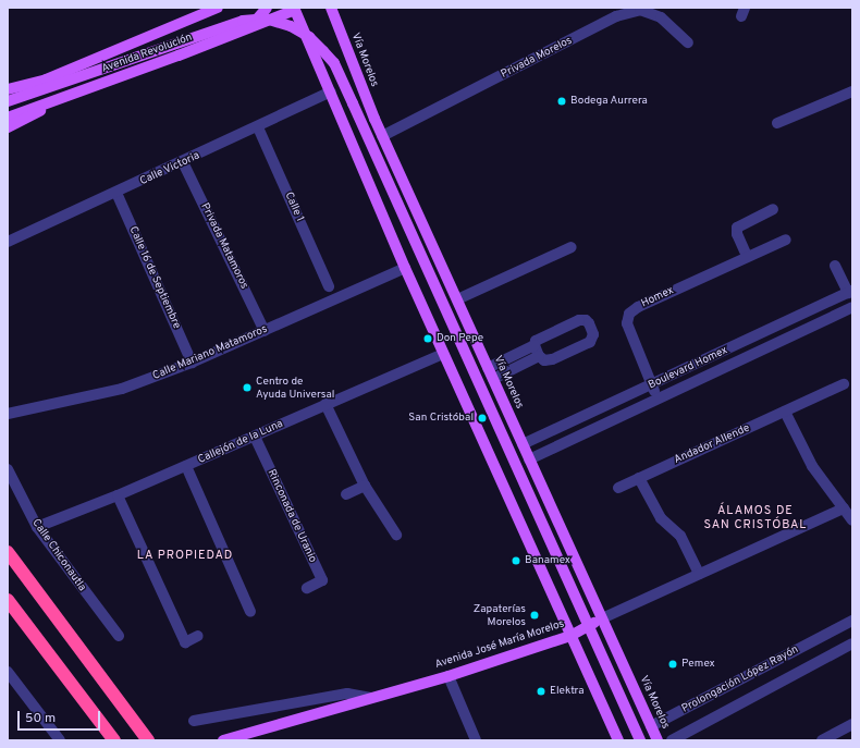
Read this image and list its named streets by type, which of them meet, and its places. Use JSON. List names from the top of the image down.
{
  "streets": {
    "main road": ["Avenida Revolución", "Vía Morelos", "Avenida José María Morelos"],
    "street": [
      "Privada Morelos",
      "Calle Victoria",
      "Calle 1",
      "Privada Matamoros",
      "Calle 16 de Septiembre",
      "Homex",
      "Calle Mariano Matamoros",
      "Boulevard Homex",
      "Callejón de la Luna",
      "Andador Allende",
      "Rinconada de Uranio",
      "Calle Chiconautla",
      "Prolongación López Rayón"
    ]
  },
  "crossings": [
    ["Privada Morelos", "Vía Morelos"],
    ["Vía Morelos", "Boulevard Homex"],
    ["Vía Morelos", "Avenida José María Morelos"],
    ["Vía Morelos", "Prolongación López Rayón"],
    ["Calle Victoria", "Calle 1"],
    ["Calle Victoria", "Privada Matamoros"],
    ["Calle Victoria", "Calle 16 de Septiembre"],
    ["Privada Matamoros", "Calle Mariano Matamoros"],
    ["Calle 16 de Septiembre", "Calle Mariano Matamoros"],
    ["Homex", "Boulevard Homex"],
    ["Callejón de la Luna", "Rinconada de Uranio"],
    ["Callejón de la Luna", "Calle Chiconautla"]
  ],
  "districts": ["ÁLAMOS DE SAN CRISTÓBAL", "LA PROPIEDAD"],
  "places": [
    "Bodega Aurrera",
    "Don Pepe",
    "Centro de Ayuda Universal",
    "San Cristóbal",
    "Banamex",
    "Zapaterías Morelos",
    "Pemex",
    "Elektra"
  ],
  "scale_bar": "50 m"
}
